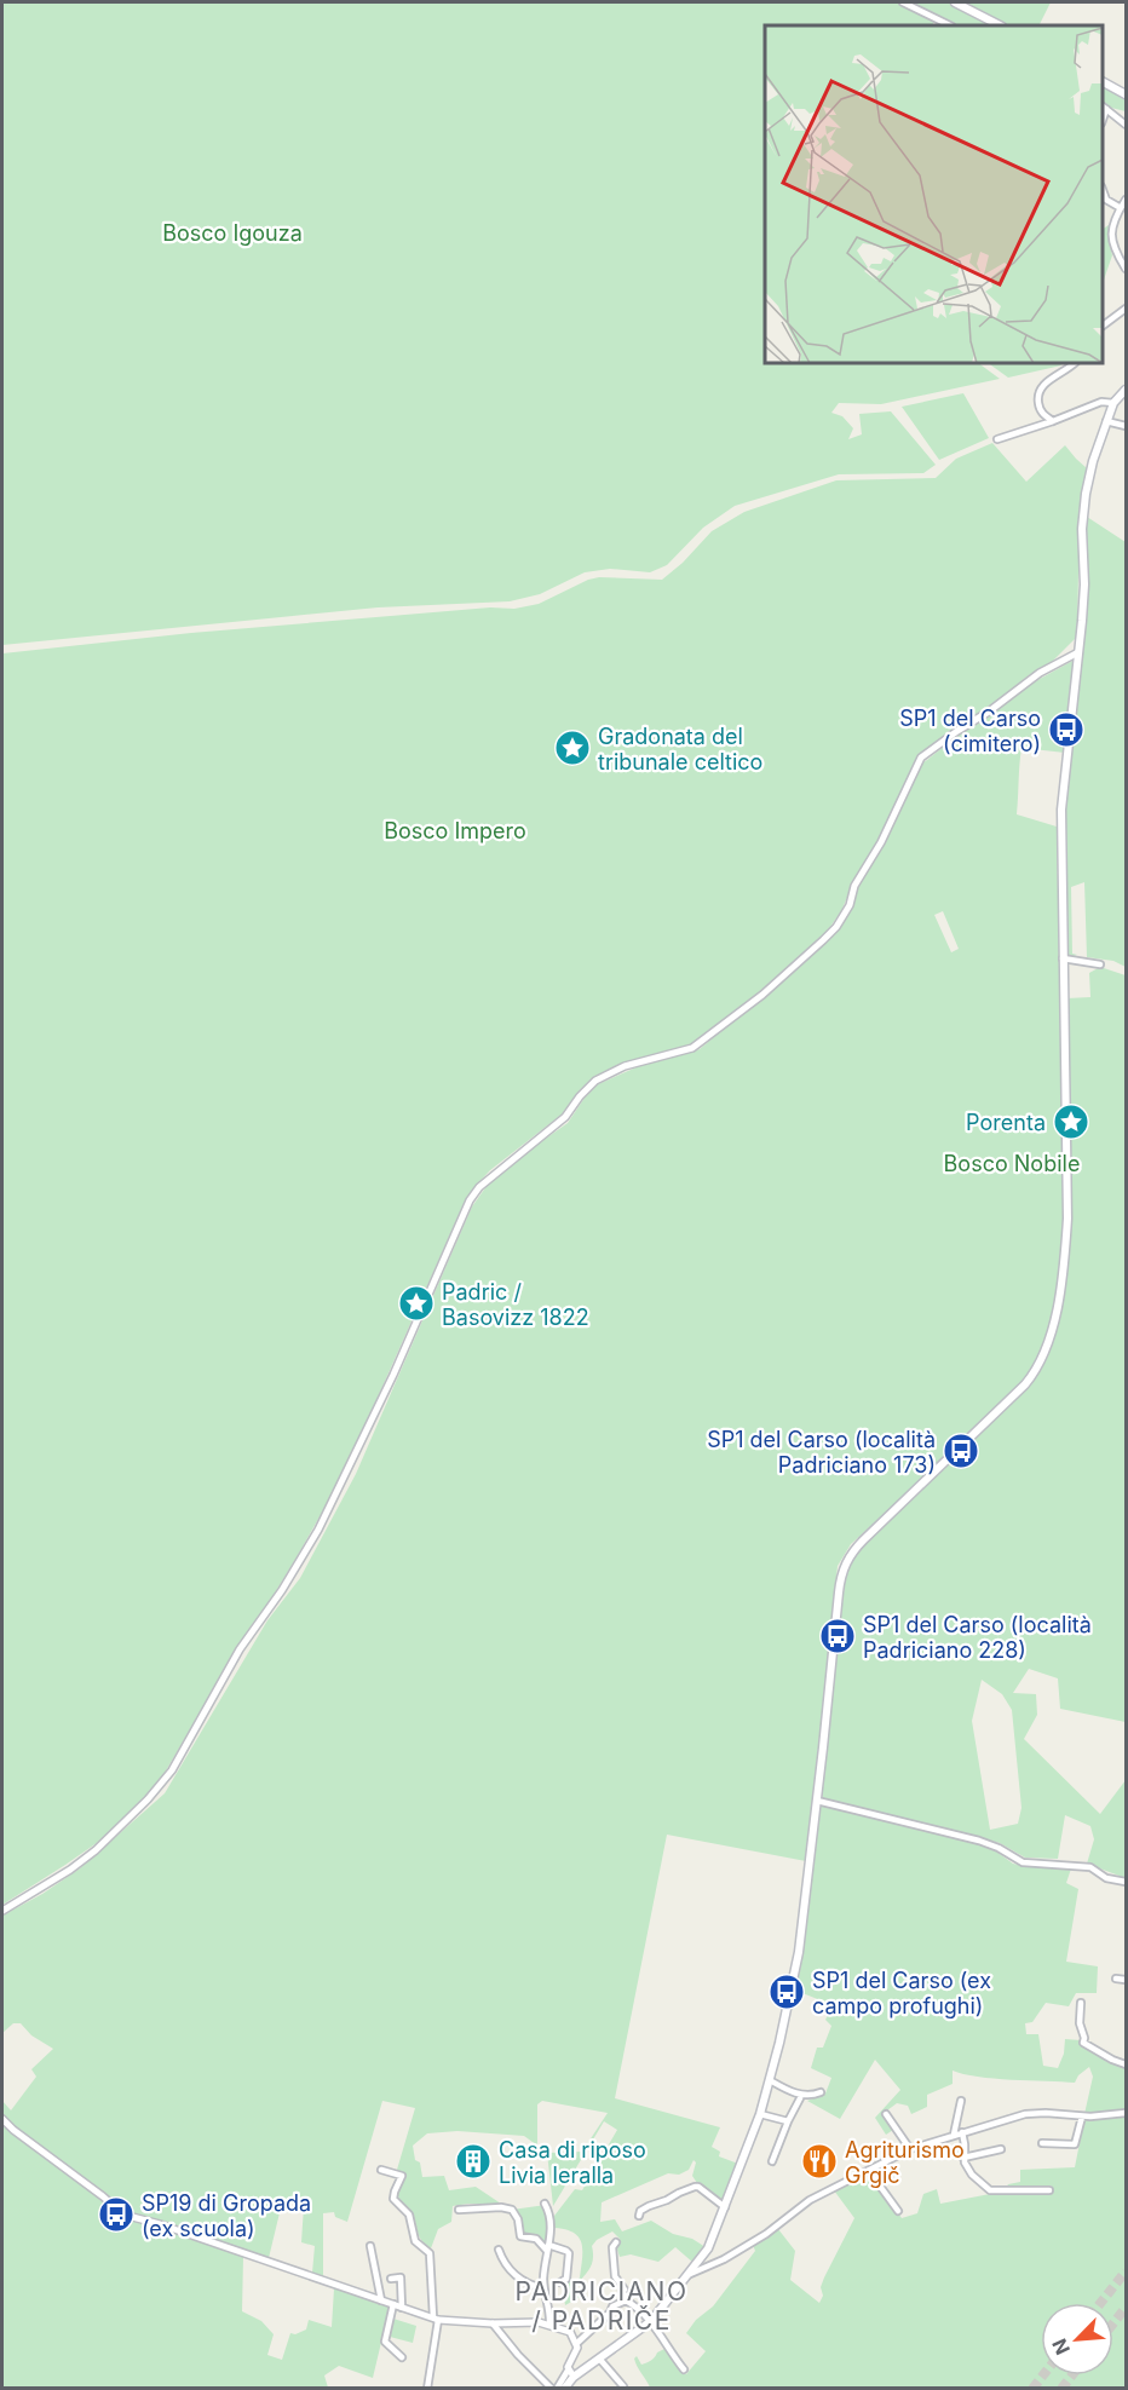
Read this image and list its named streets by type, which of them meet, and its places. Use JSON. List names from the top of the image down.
{
  "districts": ["PADRICIANO / PADRIČE"],
  "parks": ["Bosco Igouza", "Bosco Impero", "Bosco Nobile"],
  "places": {
    "bus stop": [
      "SP1 del Carso (cimitero)",
      "SP1 del Carso (località Padriciano 173)",
      "SP1 del Carso (località Padriciano 228)",
      "SP1 del Carso (ex campo profughi)",
      "SP19 di Gropada (ex scuola)"
    ],
    "place": ["Gradonata del tribunale celtico", "Porenta", "Padric / Basovizz 1822"],
    "building": ["Casa di riposo Livia Ieralla"],
    "restaurant": ["Agriturismo Grgič"]
  },
  "north": "bottom left"
}
